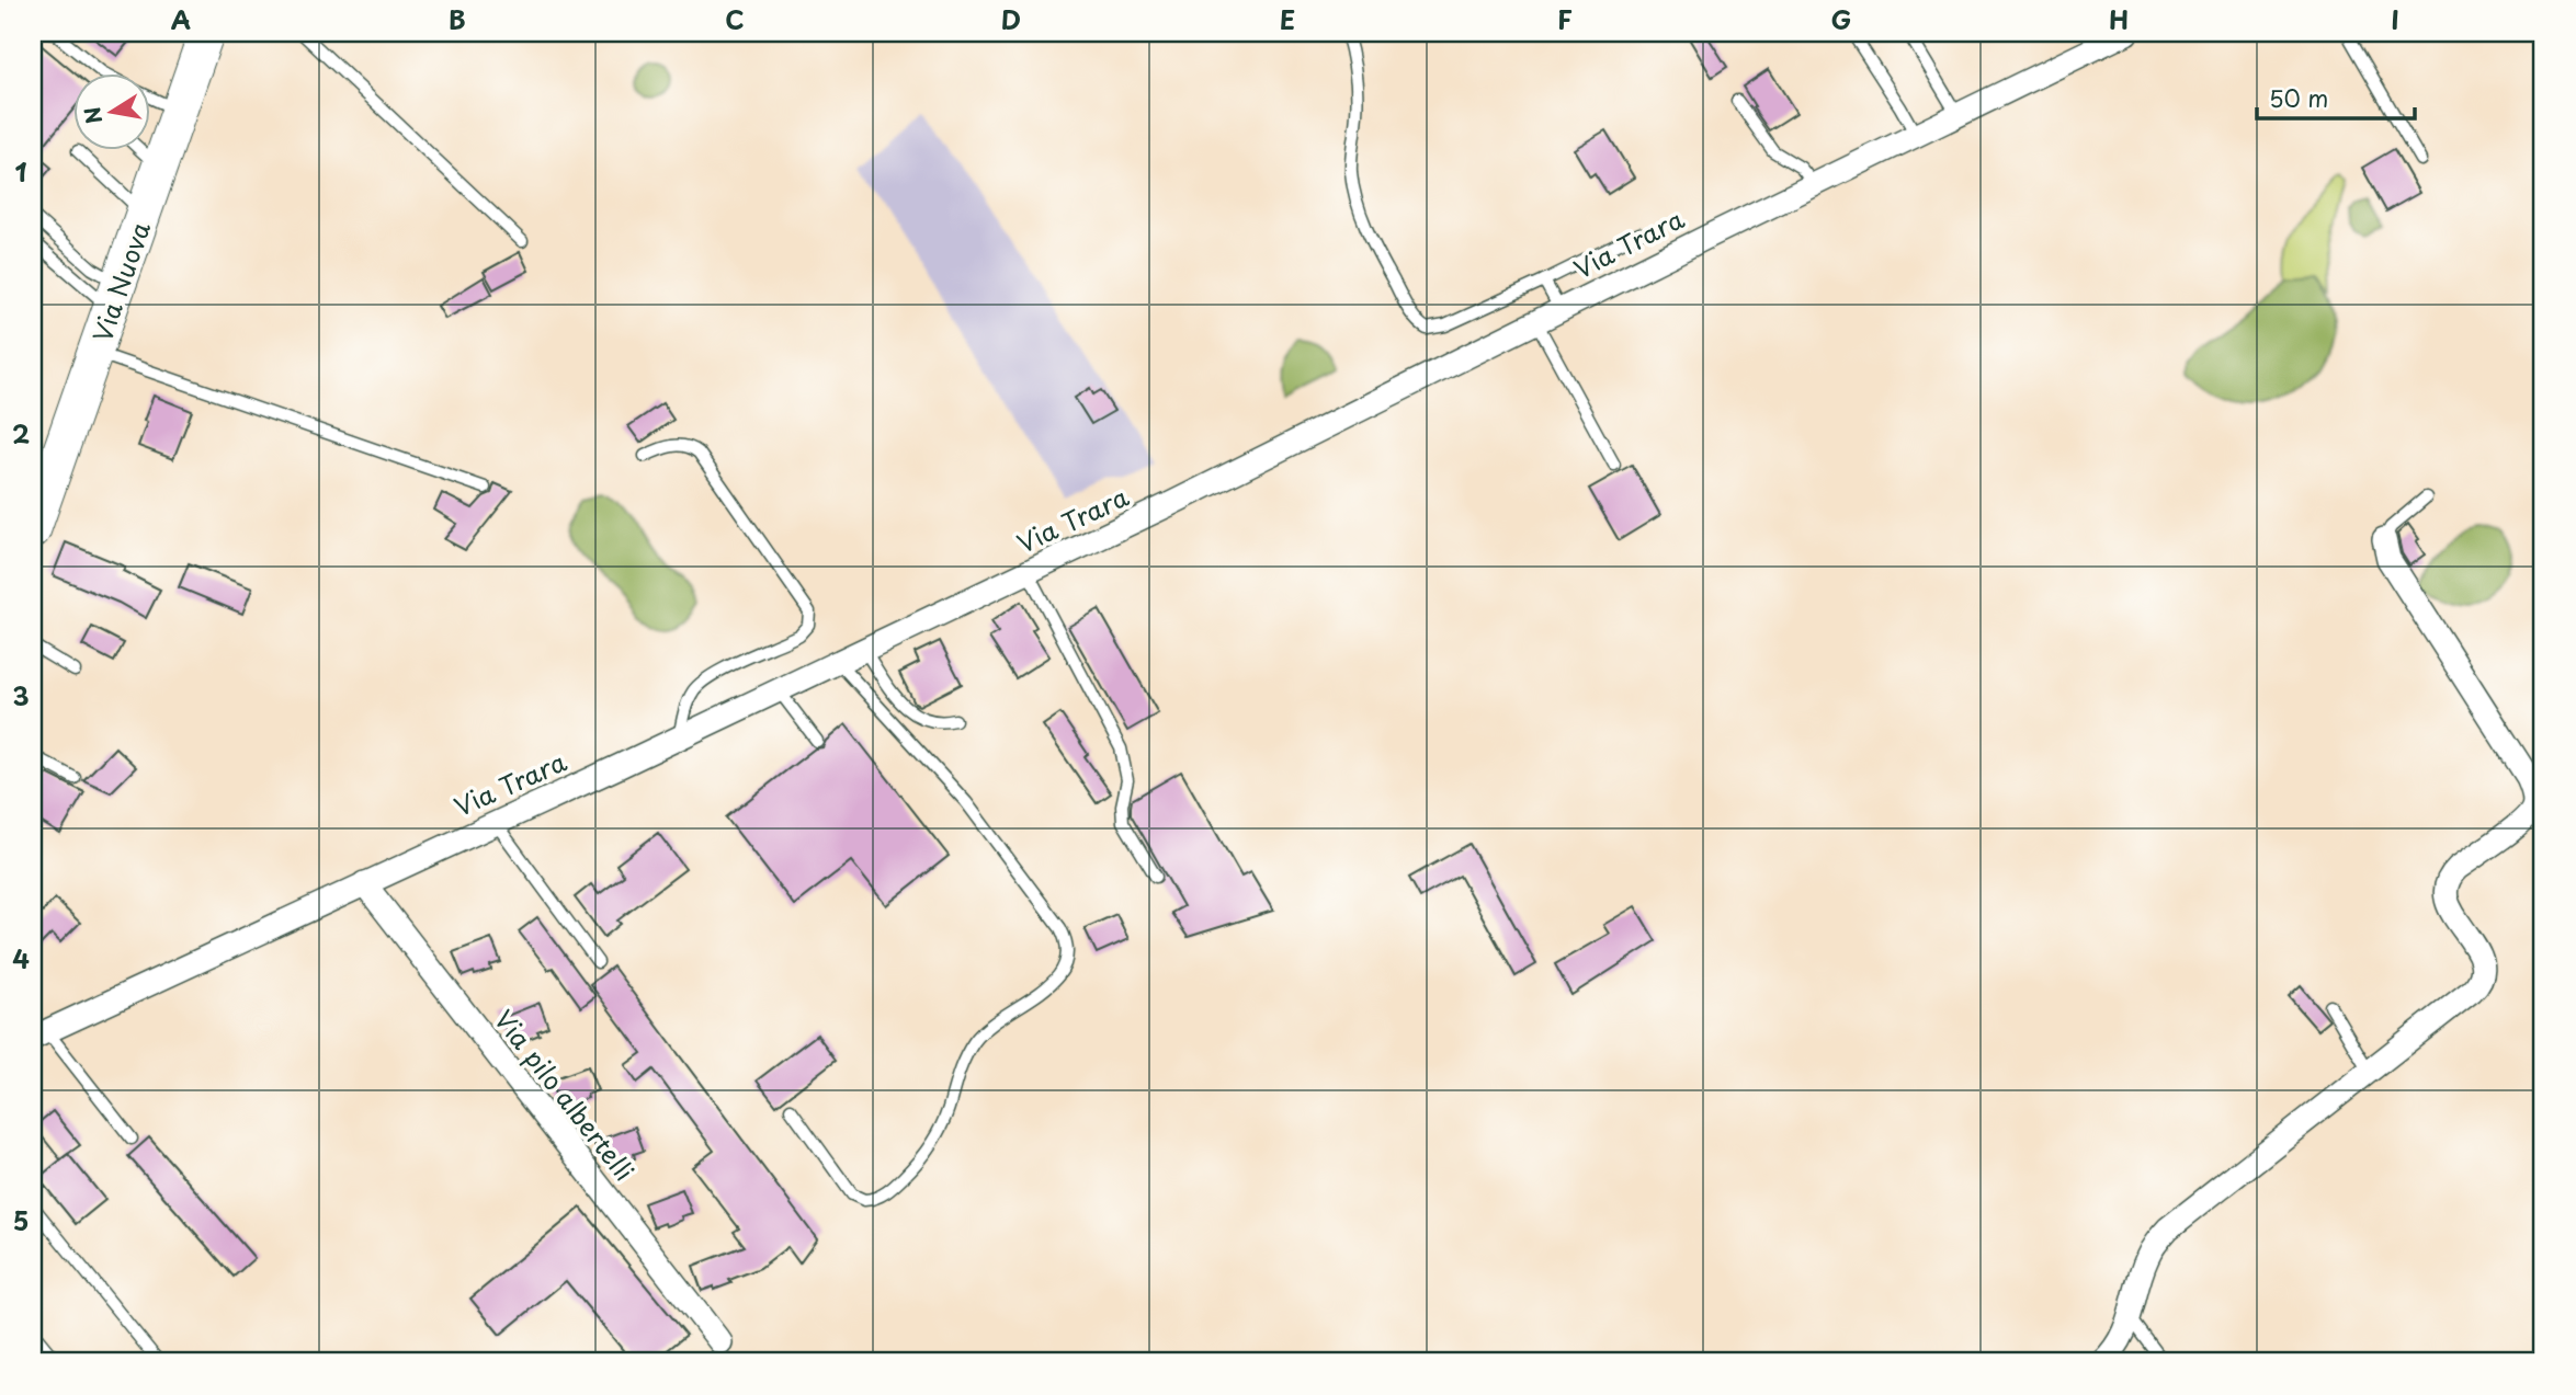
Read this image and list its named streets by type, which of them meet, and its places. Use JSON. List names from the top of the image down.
{
  "streets": {
    "main road": ["Via Nuova"],
    "street": ["Via Trara", "Via pilo albertelli"]
  },
  "crossings": [
    ["Via Trara", "Via pilo albertelli"]
  ],
  "scale_bar": "50 m",
  "north": "left",
  "grid": {
    "columns": [
      "A",
      "B",
      "C",
      "D",
      "E",
      "F",
      "G",
      "H",
      "I"
    ],
    "rows": [
      "1",
      "2",
      "3",
      "4",
      "5"
    ]
  }
}
